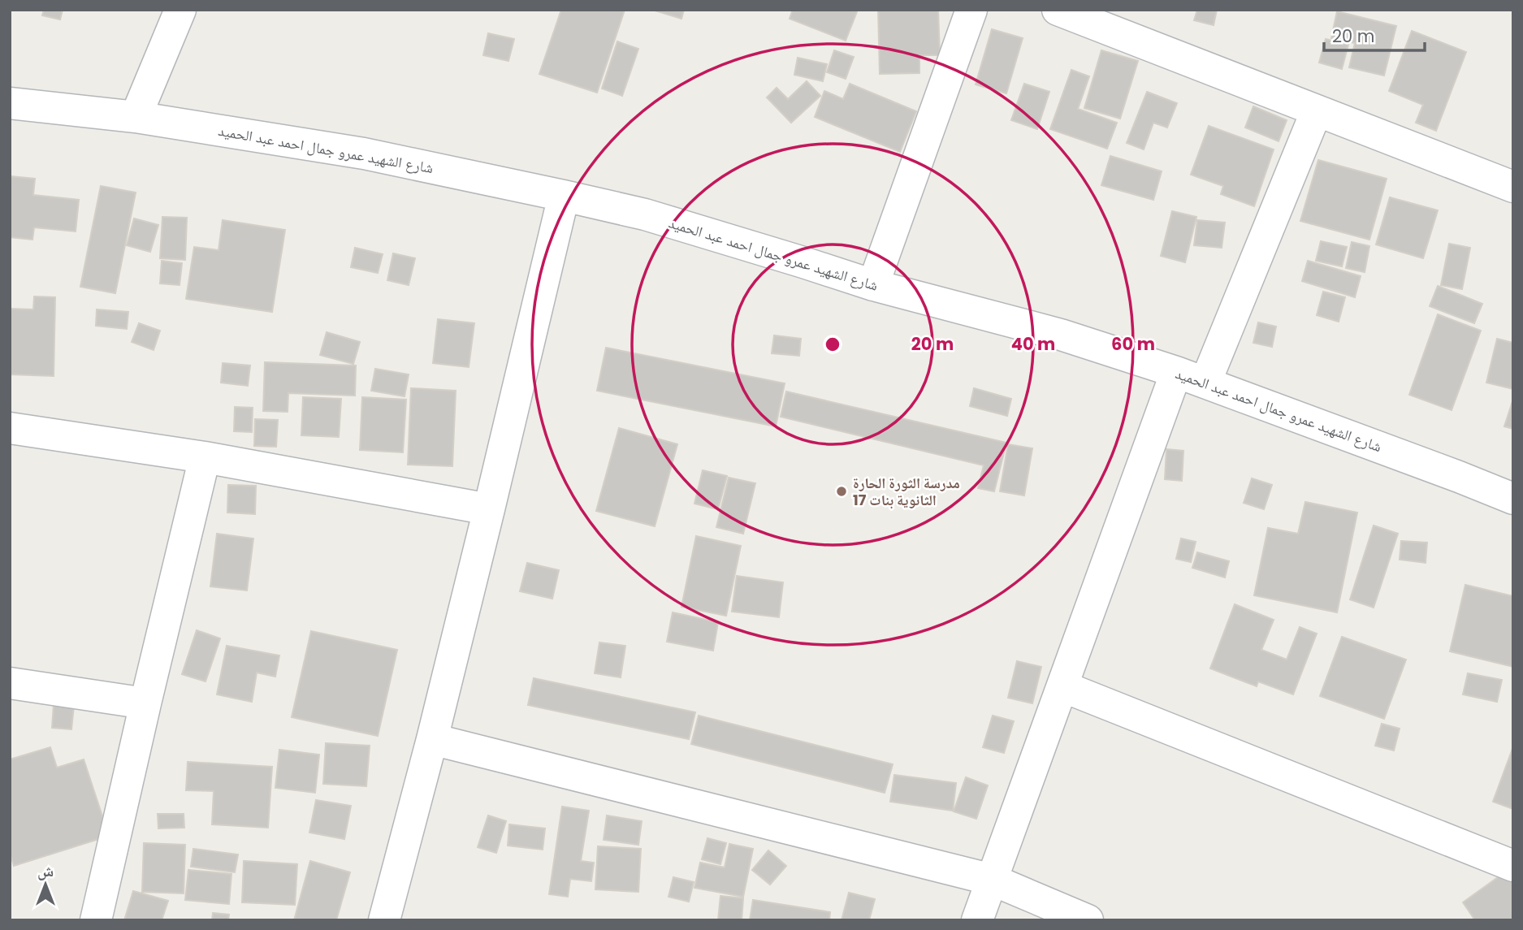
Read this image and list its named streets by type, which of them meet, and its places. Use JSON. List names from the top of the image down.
{
  "streets": {
    "street": ["شارع الشهيد عمرو جمال احمد عبد الحميد"]
  },
  "places": ["مدرسة الثورة الحارة 17 الثانوية بنات"],
  "scale_bar": "20 m",
  "north": "top",
  "rings": ["20 m", "40 m", "60 m"]
}
